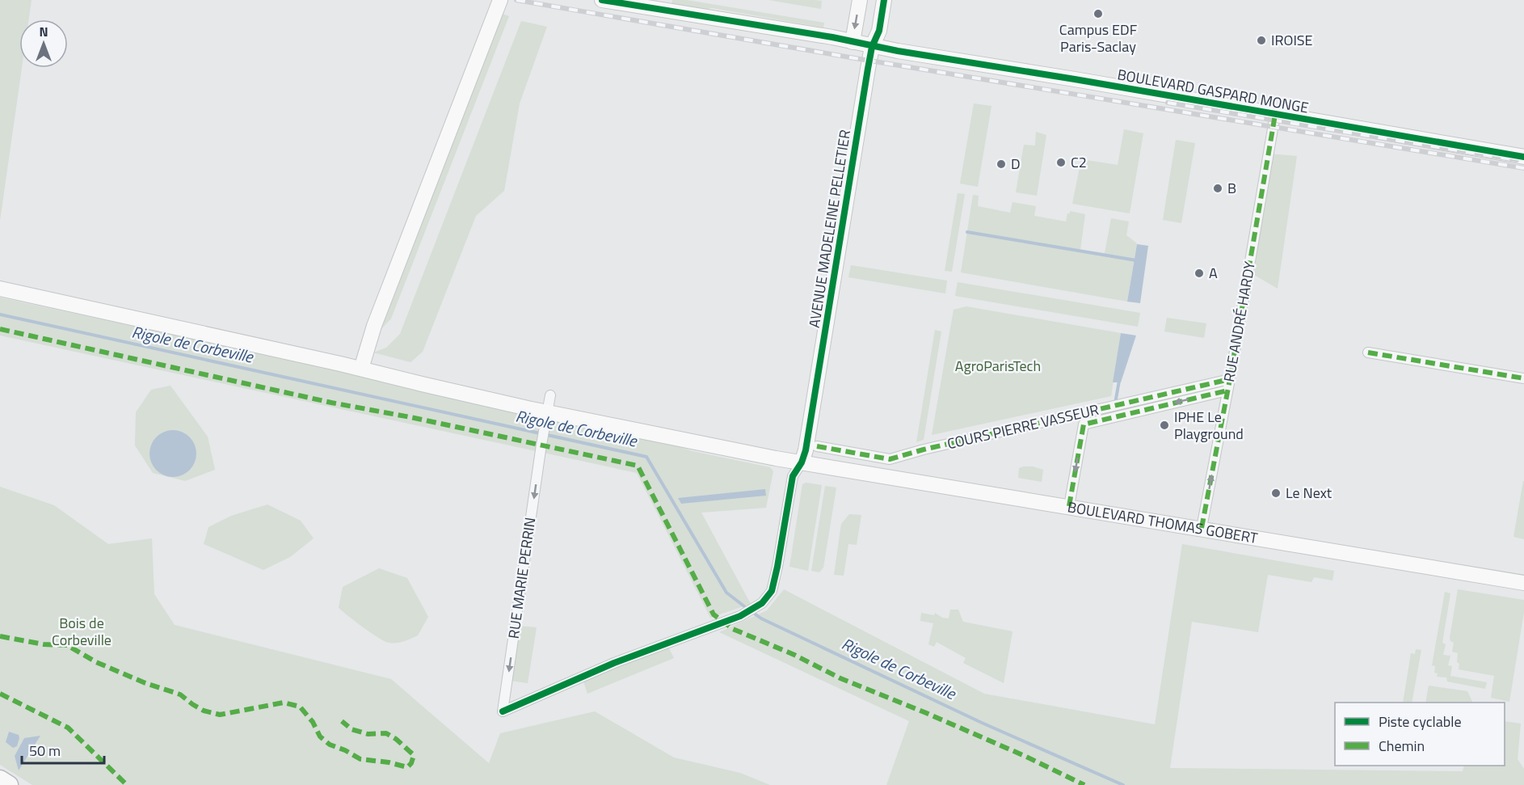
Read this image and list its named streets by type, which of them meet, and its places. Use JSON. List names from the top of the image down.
{
  "streets": {
    "street": [
      "BOULEVARD GASPARD MONGE",
      "AVENUE MADELEINE PELLETIER",
      "RUE ANDRÉ HARDY",
      "COURS PIERRE VASSEUR",
      "BOULEVARD THOMAS GOBERT",
      "RUE MARIE PERRIN"
    ]
  },
  "crossings": [
    ["BOULEVARD GASPARD MONGE", "AVENUE MADELEINE PELLETIER"],
    ["BOULEVARD GASPARD MONGE", "RUE ANDRÉ HARDY"],
    ["AVENUE MADELEINE PELLETIER", "BOULEVARD THOMAS GOBERT"],
    ["AVENUE MADELEINE PELLETIER", "RUE MARIE PERRIN"],
    ["RUE ANDRÉ HARDY", "COURS PIERRE VASSEUR"],
    ["RUE ANDRÉ HARDY", "BOULEVARD THOMAS GOBERT"],
    ["BOULEVARD THOMAS GOBERT", "RUE MARIE PERRIN"]
  ],
  "water": ["Rigole de Corbeville"],
  "parks": ["AgroParisTech", "Bois de Corbeville"],
  "places": [
    "Campus EDF Paris-Saclay",
    "IROISE",
    "C2",
    "D",
    "B",
    "A",
    "IPHE Le Playground",
    "Le Next"
  ],
  "legend": ["Piste cyclable", "Chemin"],
  "scale_bar": "50 m",
  "north": "top"
}
